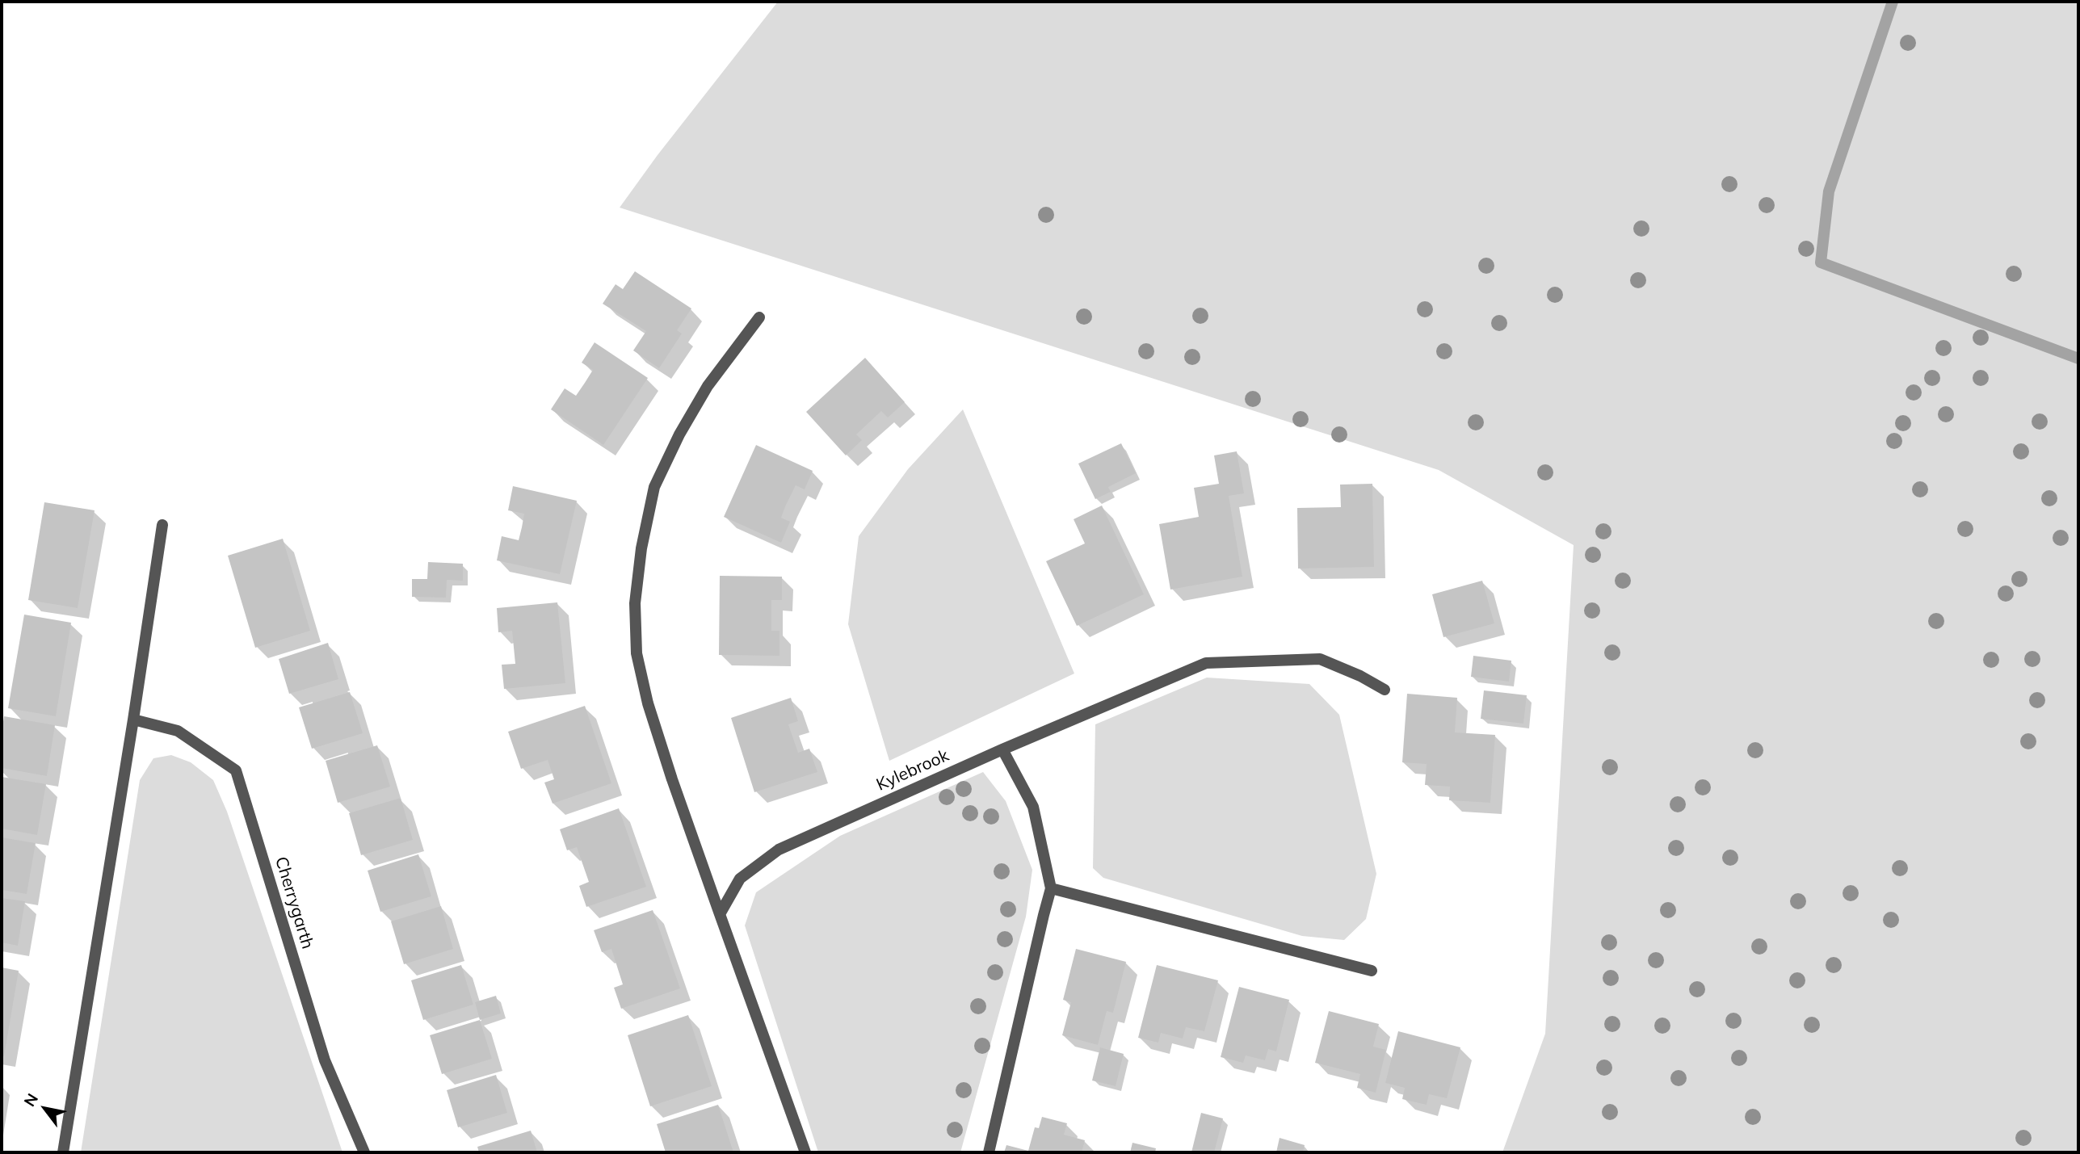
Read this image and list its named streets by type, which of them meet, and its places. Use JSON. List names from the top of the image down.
{
  "streets": {
    "street": ["Kylebrook", "Cherrygarth"]
  },
  "north": "top left"
}
